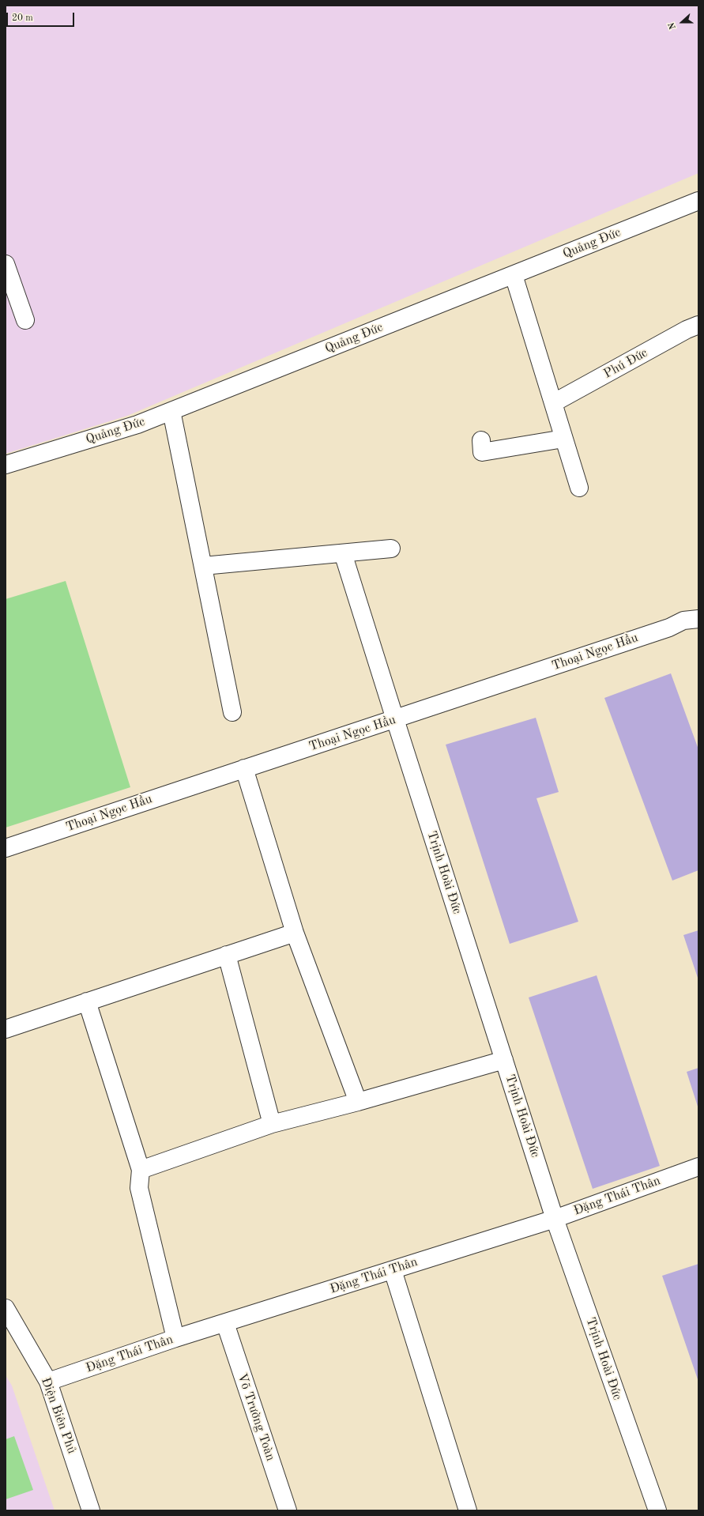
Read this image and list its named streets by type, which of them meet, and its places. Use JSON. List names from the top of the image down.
{
  "streets": {
    "street": [
      "Quảng Đức",
      "Phú Đức",
      "Thoại Ngọc Hầu",
      "Trịnh Hoài Đức",
      "Đặng Thái Thân",
      "Điện Biên Phủ",
      "Võ Trường Toàn"
    ]
  },
  "crossings": [
    ["Thoại Ngọc Hầu", "Trịnh Hoài Đức"],
    ["Trịnh Hoài Đức", "Đặng Thái Thân"],
    ["Đặng Thái Thân", "Điện Biên Phủ"],
    ["Đặng Thái Thân", "Võ Trường Toàn"]
  ],
  "scale_bar": "20 m",
  "north": "left"
}
